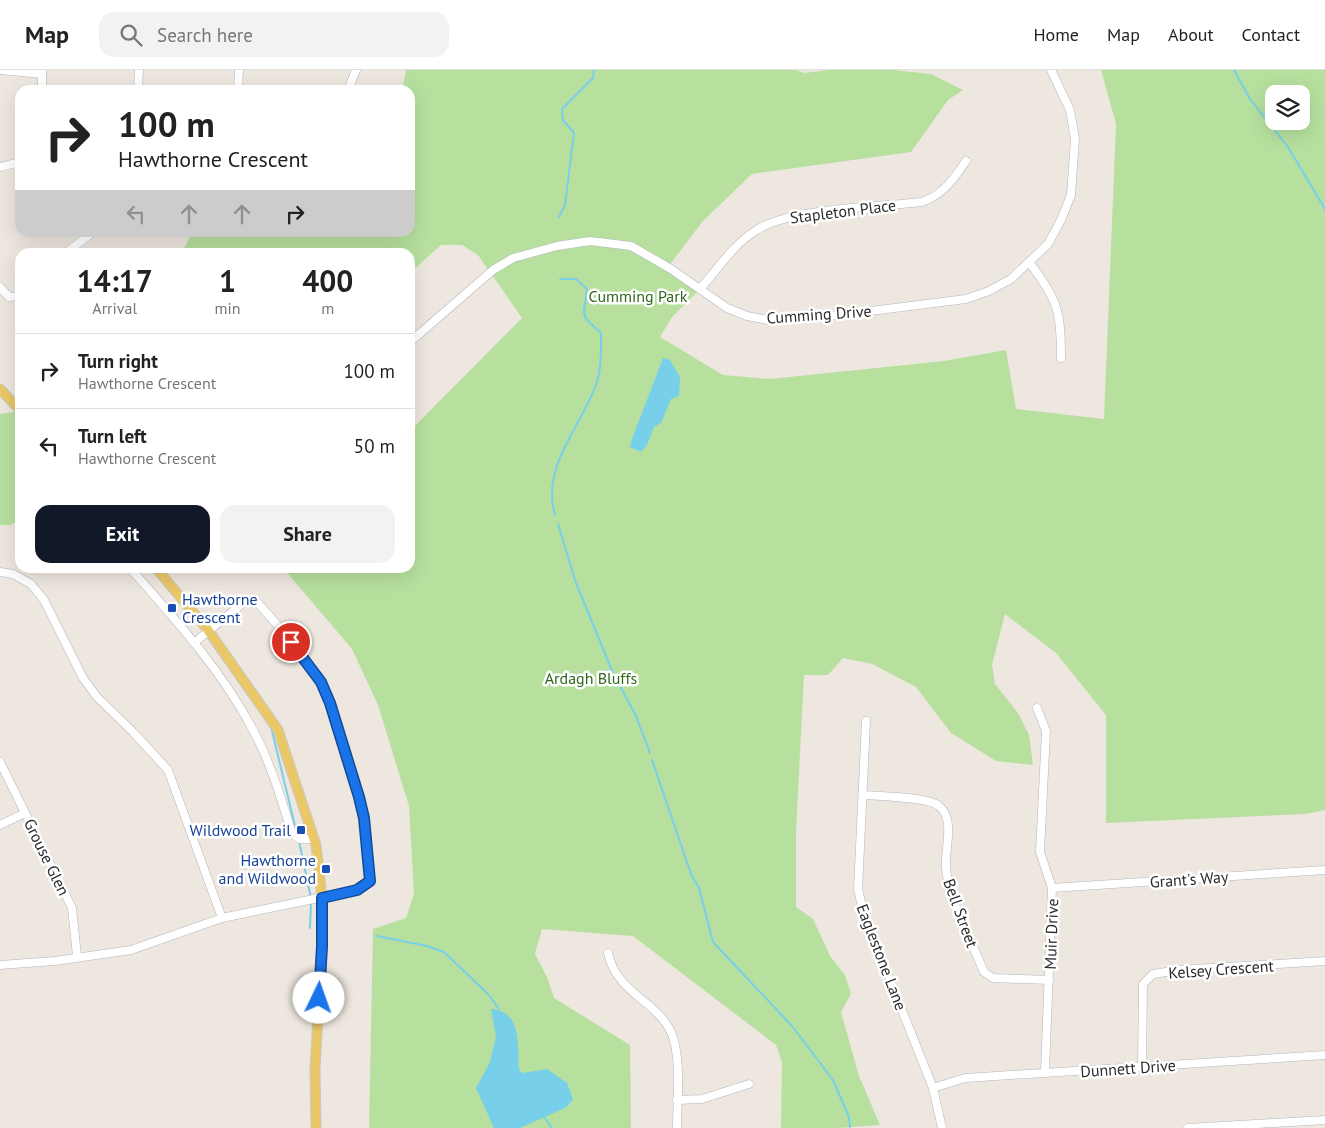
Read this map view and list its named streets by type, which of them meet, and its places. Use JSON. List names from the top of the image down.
{
  "streets": {
    "street": [
      "Stapleton Place",
      "Cumming Drive",
      "Grouse Glen",
      "Grant's Way",
      "Bell Street",
      "Muir Drive",
      "Eaglestone Lane",
      "Kelsey Crescent",
      "Dunnett Drive"
    ]
  },
  "crossings": [
    ["Stapleton Place", "Cumming Drive"],
    ["Grant's Way", "Muir Drive"],
    ["Bell Street", "Muir Drive"],
    ["Bell Street", "Eaglestone Lane"],
    ["Muir Drive", "Dunnett Drive"],
    ["Eaglestone Lane", "Dunnett Drive"],
    ["Kelsey Crescent", "Dunnett Drive"]
  ],
  "parks": ["Cumming Park", "Ardagh Bluffs"],
  "places": {
    "transit": ["Hawthorne Crescent", "Wildwood Trail", "Hawthorne and Wildwood"]
  },
  "page": {
    "header": "Map",
    "search": "Search here",
    "nav": [
      "Home",
      "Map",
      "About",
      "Contact"
    ],
    "turn": ["100 m", "Hawthorne Crescent"],
    "eta": [
      "14:17",
      "Arrival",
      "1",
      "min",
      "400",
      "m"
    ],
    "list": [
      {
        "name": "Turn right",
        "note": "Hawthorne Crescent",
        "value": "100 m"
      },
      {
        "name": "Turn left",
        "note": "Hawthorne Crescent",
        "value": "50 m"
      }
    ],
    "buttons": ["Exit", "Share"]
  }
}
